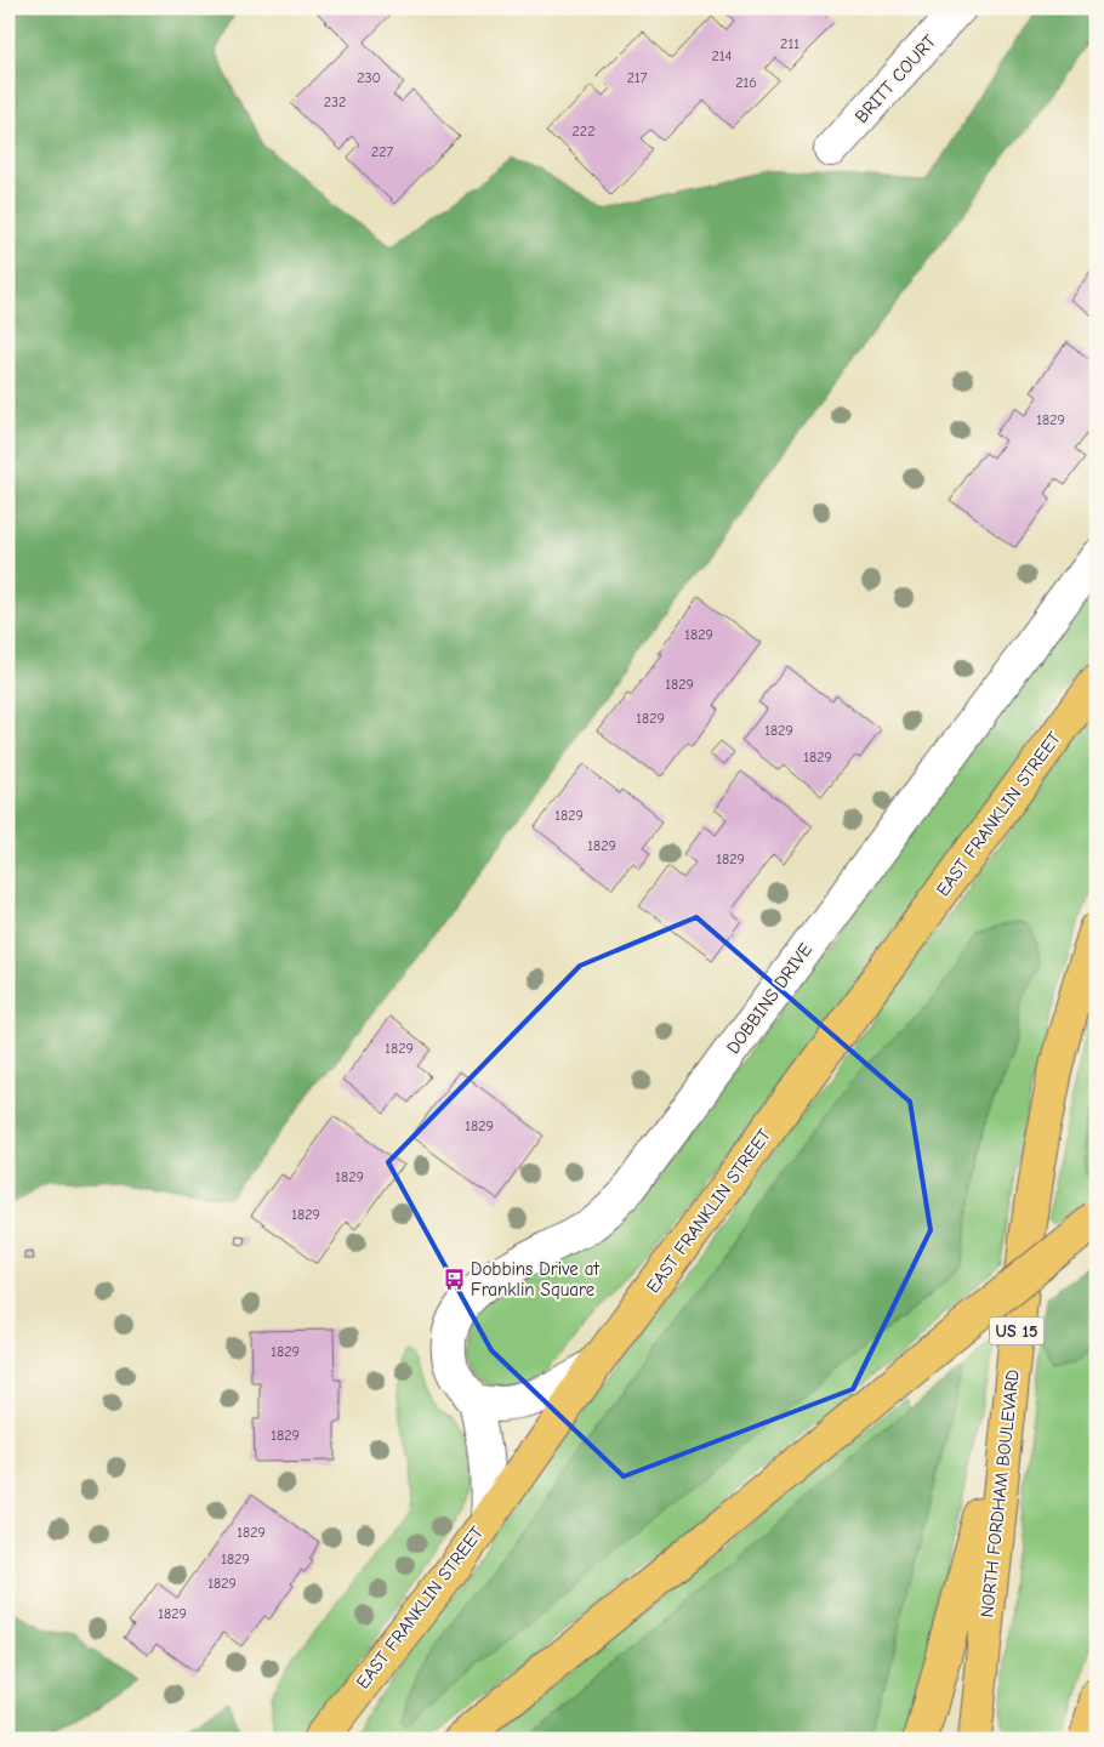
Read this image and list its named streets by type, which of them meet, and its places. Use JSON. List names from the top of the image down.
{
  "streets": {
    "main road": ["EAST FRANKLIN STREET", "US 15", "NORTH FORDHAM BOULEVARD"],
    "street": ["BRITT COURT", "DOBBINS DRIVE"]
  },
  "crossings": [
    ["EAST FRANKLIN STREET", "DOBBINS DRIVE"]
  ],
  "places": {
    "bus stop": ["Dobbins Drive at Franklin Square"]
  },
  "house_numbers": [
    "211",
    "214",
    "230",
    "217",
    "216",
    "232",
    "222",
    "227",
    "1829",
    "1829",
    "1829",
    "1829",
    "1829",
    "1829",
    "1829",
    "1829",
    "1829",
    "1829",
    "1829",
    "1829",
    "1829",
    "1829",
    "1829",
    "1829",
    "1829",
    "1829",
    "1829"
  ]
}
